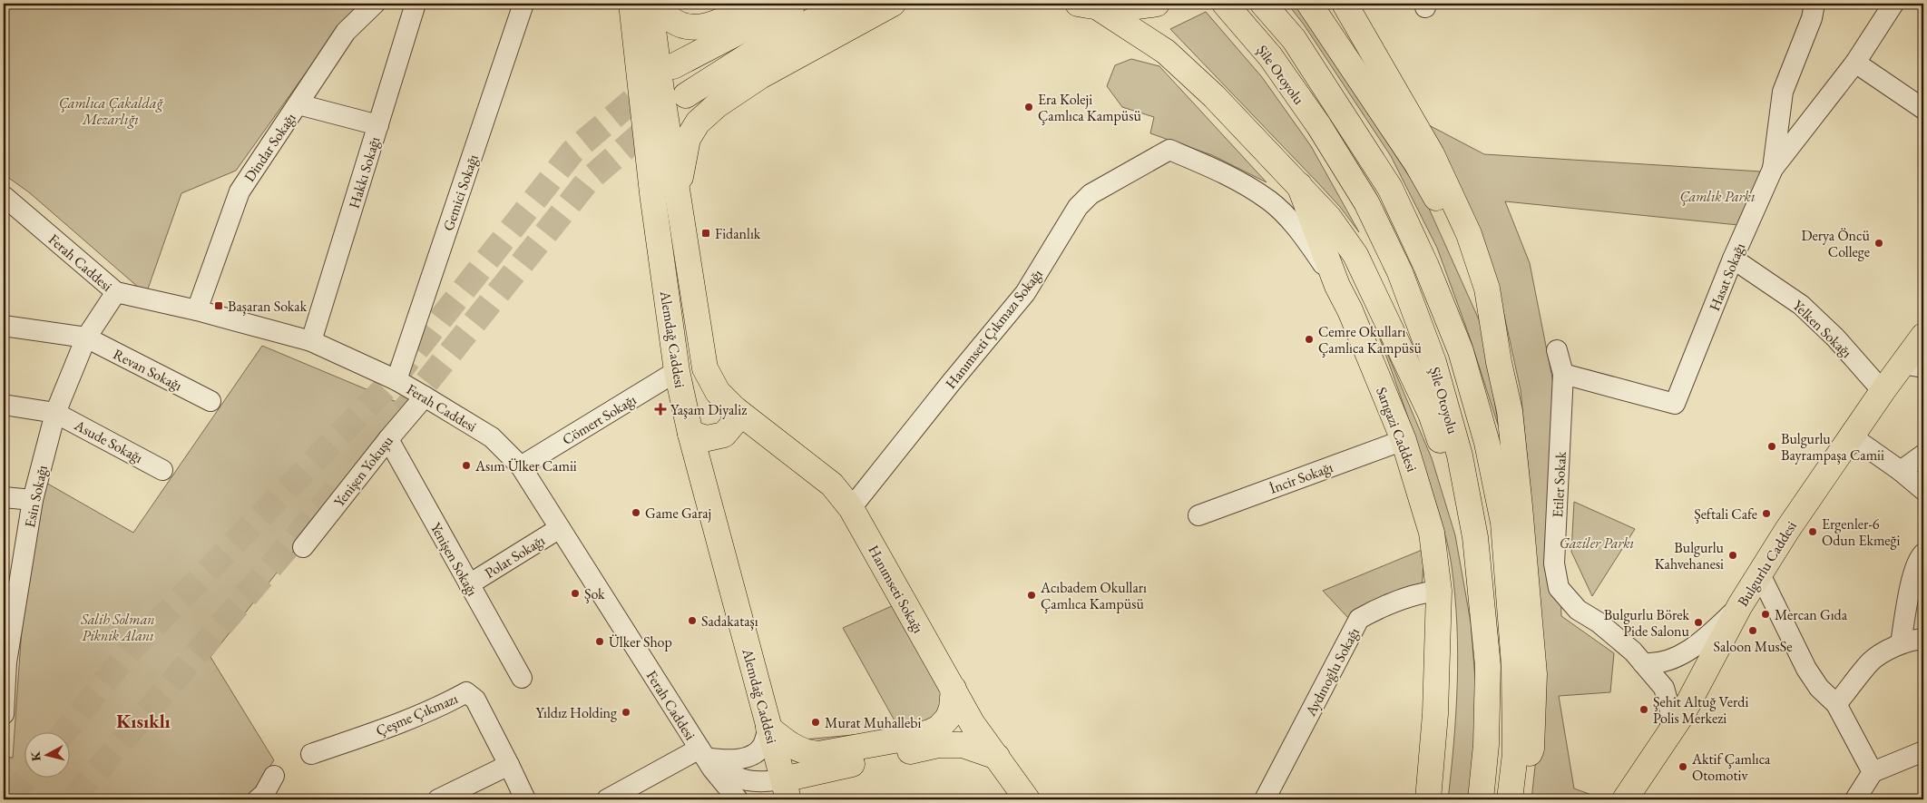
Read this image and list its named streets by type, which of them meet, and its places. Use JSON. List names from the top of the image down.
{
  "streets": {
    "main road": [
      "Şile Otoyolu",
      "Alemdağ Caddesi",
      "Sarıgazi Caddesi",
      "Bulgurlu Caddesi",
      "Hanımseti Sokağı"
    ],
    "street": [
      "Dindar Sokağı",
      "Hakkı Sokağı",
      "Gemici Sokağı",
      "Ferah Caddesi",
      "Hasat Sokağı",
      "Hanımseti Çıkmazı Sokağı",
      "Yelken Sokağı",
      "Revan Sokağı",
      "Cömert Sokağı",
      "Asude Sokağı",
      "Yenişen Yokuşu",
      "İncir Sokağı",
      "Etiler Sokak",
      "Esin Sokağı",
      "Polat Sokağı",
      "Yenişen Sokağı",
      "Aydınoğlu Sokağı",
      "Çeşme Çıkmazı"
    ]
  },
  "crossings": [
    ["Dindar Sokağı", "Ferah Caddesi"],
    ["Hakkı Sokağı", "Ferah Caddesi"],
    ["Gemici Sokağı", "Ferah Caddesi"],
    ["Ferah Caddesi", "Cömert Sokağı"],
    ["Ferah Caddesi", "Yenişen Yokuşu"],
    ["Ferah Caddesi", "Esin Sokağı"],
    ["Ferah Caddesi", "Polat Sokağı"],
    ["Hasat Sokağı", "Yelken Sokağı"],
    ["Hasat Sokağı", "Etiler Sokak"],
    ["Hanımseti Çıkmazı Sokağı", "Sarıgazi Caddesi"],
    ["Hanımseti Çıkmazı Sokağı", "Hanımseti Sokağı"],
    ["Yelken Sokağı", "Bulgurlu Caddesi"],
    ["Alemdağ Caddesi", "Cömert Sokağı"],
    ["Alemdağ Caddesi", "Hanımseti Sokağı"],
    ["Revan Sokağı", "Esin Sokağı"],
    ["Sarıgazi Caddesi", "İncir Sokağı"],
    ["Sarıgazi Caddesi", "Aydınoğlu Sokağı"],
    ["Asude Sokağı", "Esin Sokağı"],
    ["Yenişen Yokuşu", "Yenişen Sokağı"],
    ["Etiler Sokak", "Bulgurlu Caddesi"],
    ["Polat Sokağı", "Yenişen Sokağı"]
  ],
  "districts": ["Kısıklı"],
  "parks": [
    "Çamlıca Çakaldağ Mezarlığı",
    "Çamlık Parkı",
    "Gaziler Parkı",
    "Salih Solman Piknik Alanı"
  ],
  "places": {
    "other": [
      "Era Koleji Çamlıca Kampüsü",
      "Derya Öncü College",
      "Cemre Okulları Çamlıca Kampüsü",
      "Bulgurlu Bayrampaşa Camii",
      "Asım Ülker Camii",
      "Game Garaj",
      "Şeftali Cafe",
      "Ergenler-6 Odun Ekmeği",
      "Bulgurlu Kahvehanesi",
      "Şok",
      "Acıbadem Okulları Çamlıca Kampüsü",
      "Mercan Gıda",
      "Sadakataşı",
      "Bulgurlu Börek Pide Salonu",
      "Saloon MusSe",
      "Ülker Shop",
      "Şehit Altuğ Verdi Polis Merkezi",
      "Yıldız Holding",
      "Murat Muhallebi",
      "Aktif Çamlıca Otomotiv"
    ],
    "transit": ["Fidanlık", "Başaran Sokak"],
    "health": ["Yaşam Diyaliz"]
  },
  "north": "left"
}
